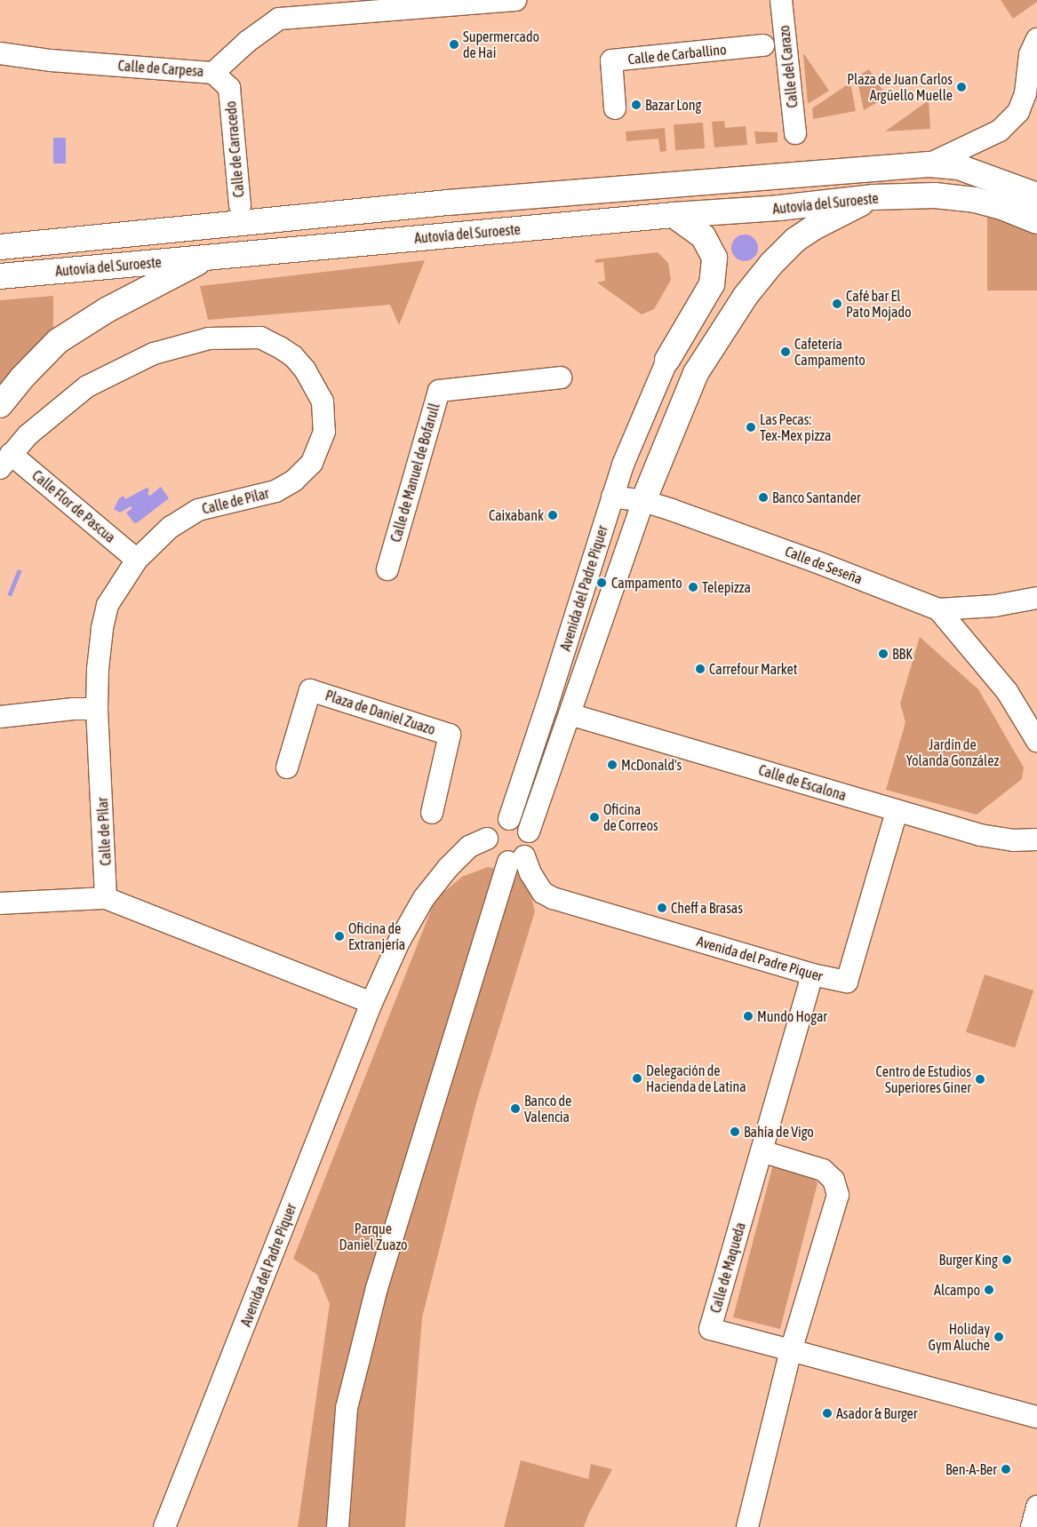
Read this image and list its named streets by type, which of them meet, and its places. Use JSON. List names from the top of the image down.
{
  "streets": {
    "highway": ["Autovía del Suroeste"],
    "street": [
      "Calle de Carballino",
      "Calle del Carazo",
      "Calle de Carpesa",
      "Calle de Carracedo",
      "Calle de Manuel de Bofarull",
      "Calle de Pilar",
      "Calle Flor de Pascua",
      "Calle de Seseña",
      "Avenida del Padre Piquer",
      "Plaza de Daniel Zuazo",
      "Calle de Escalona",
      "Calle de Maqueda"
    ]
  },
  "crossings": [
    ["Calle de Carpesa", "Calle de Carracedo"],
    ["Calle de Pilar", "Calle Flor de Pascua"],
    ["Calle de Seseña", "Avenida del Padre Piquer"],
    ["Avenida del Padre Piquer", "Calle de Escalona"],
    ["Avenida del Padre Piquer", "Calle de Maqueda"]
  ],
  "parks": ["Jardín de Yolanda González", "Parque Daniel Zuazo"],
  "places": [
    "Supermercado de Hai",
    "Plaza de Juan Carlos Argüello Muelle",
    "Bazar Long",
    "Café bar El Pato Mojado",
    "Cafetería Campamento",
    "Las Pecas: Tex-Mex pizza",
    "Banco Santander",
    "Caixabank",
    "Campamento",
    "Telepizza",
    "BBK",
    "Carrefour Market",
    "McDonald's",
    "Oficina de Correos",
    "Cheff a Brasas",
    "Oficina de Extranjería",
    "Mundo Hogar",
    "Delegación de Hacienda de Latina",
    "Centro de Estudios Superiores Giner",
    "Banco de Valencia",
    "Bahía de Vigo",
    "Burger King",
    "Alcampo",
    "Holiday Gym Aluche",
    "Asador & Burger",
    "Ben-A-Ber"
  ]
}
